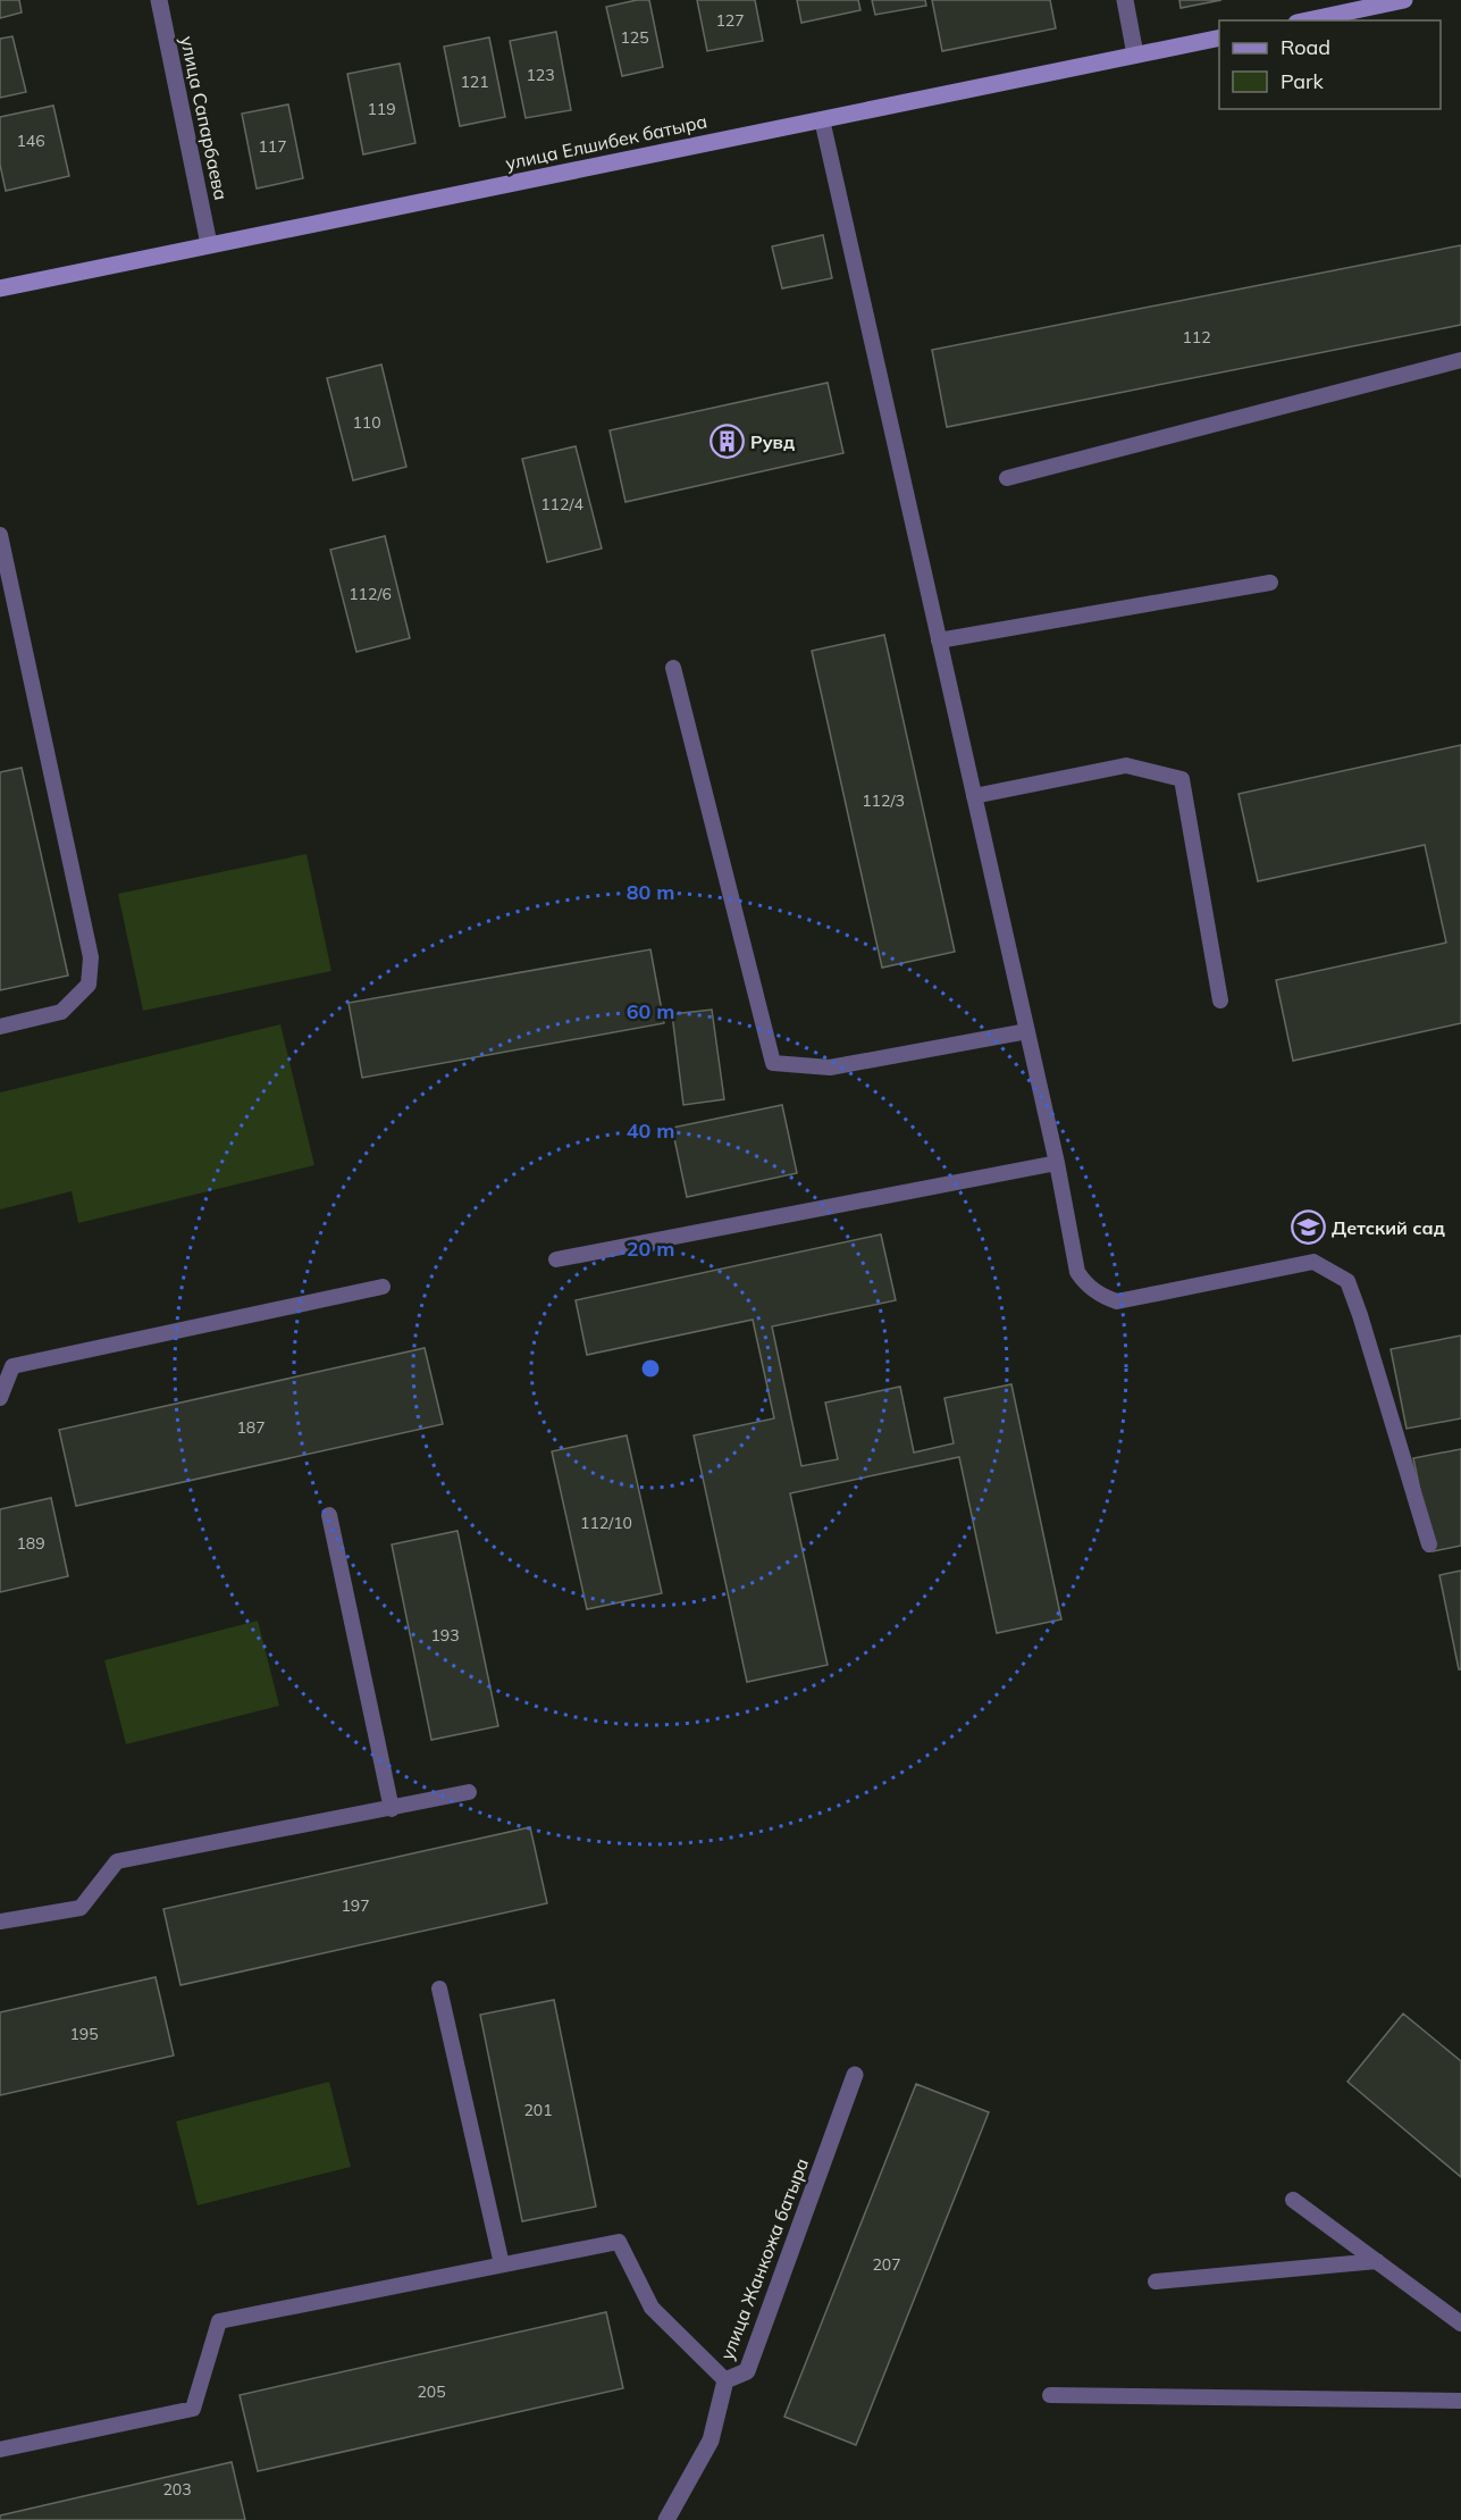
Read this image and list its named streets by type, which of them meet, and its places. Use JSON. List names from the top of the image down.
{
  "streets": {
    "main road": ["улица Елшибек батыра"],
    "street": ["улица Сапарбаева", "улица Жанкожа батыра"]
  },
  "crossings": [
    ["улица Сапарбаева", "улица Елшибек батыра"]
  ],
  "places": {
    "building": ["Рувд"],
    "school or university": ["Детский сад"]
  },
  "house_numbers": [
    "127",
    "125",
    "123",
    "121",
    "119",
    "146",
    "117",
    "112",
    "110",
    "112/4",
    "112/6",
    "112/3",
    "187",
    "112/10",
    "189",
    "193",
    "197",
    "195",
    "201",
    "207",
    "205",
    "203"
  ],
  "legend": ["Road", "Park"],
  "rings": [
    "80 m",
    "60 m",
    "40 m",
    "20 m"
  ]
}
